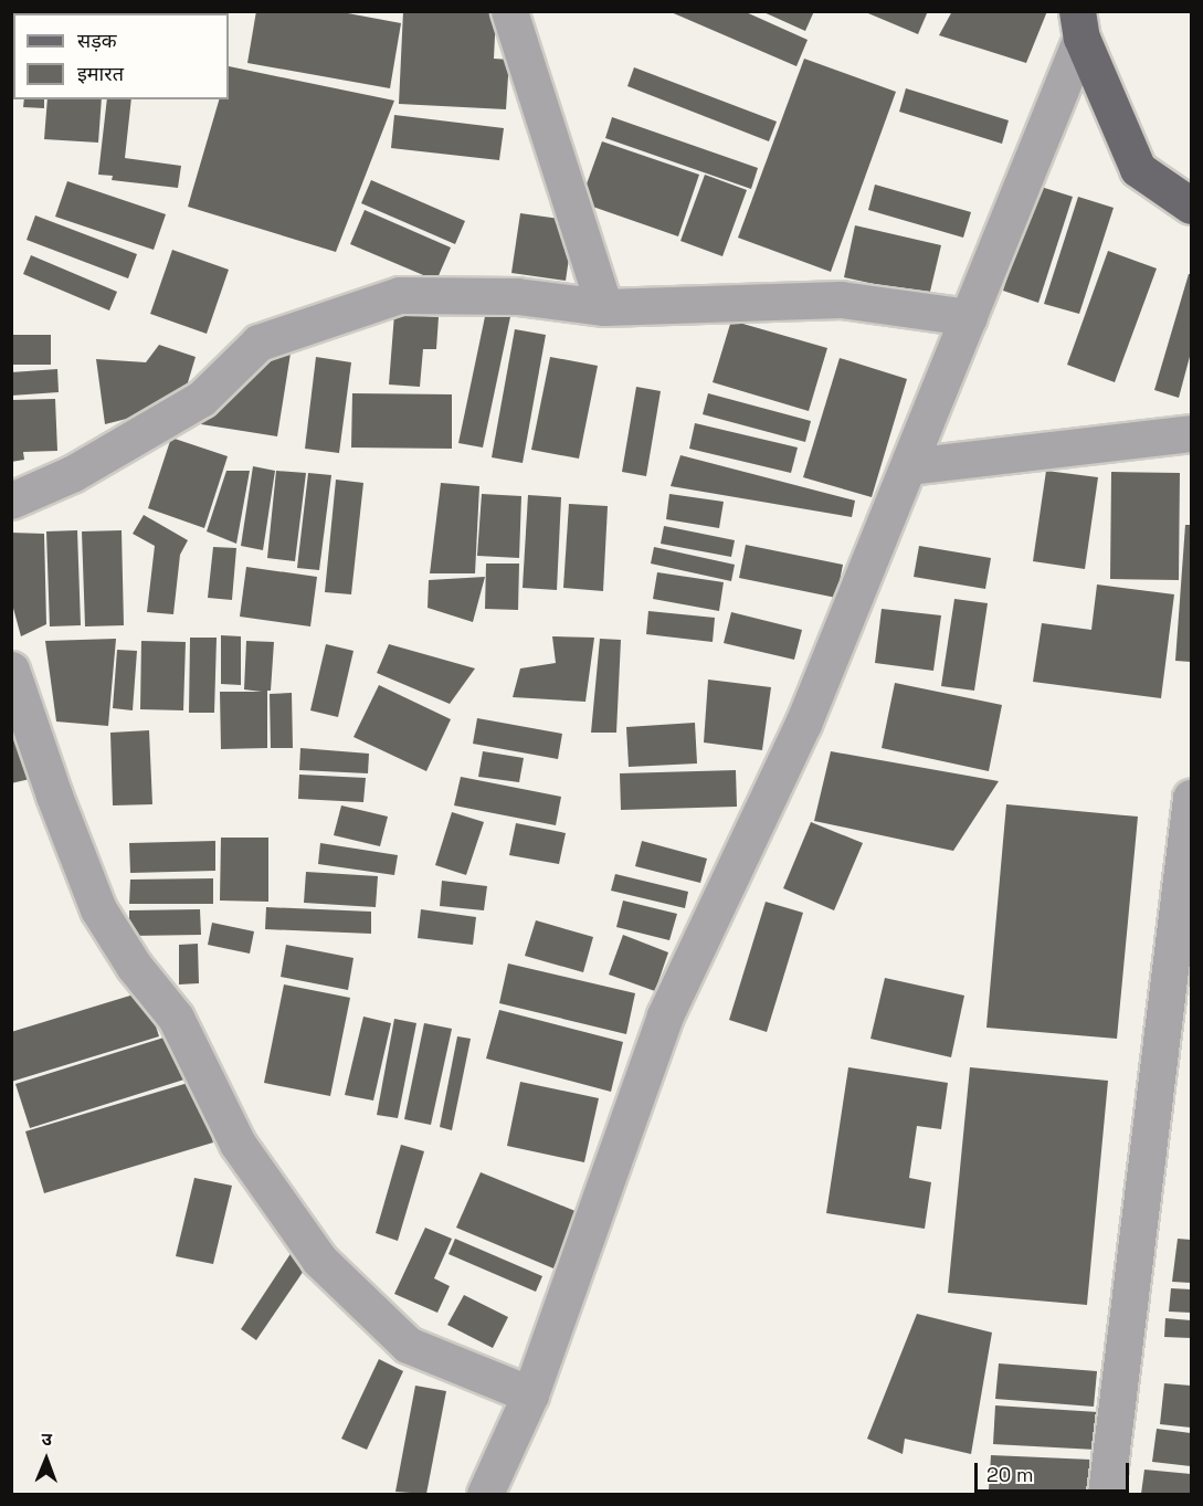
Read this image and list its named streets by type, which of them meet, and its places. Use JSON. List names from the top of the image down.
{
  "legend": ["सड़क", "इमारत"],
  "scale_bar": "20 m",
  "north": "top"
}
